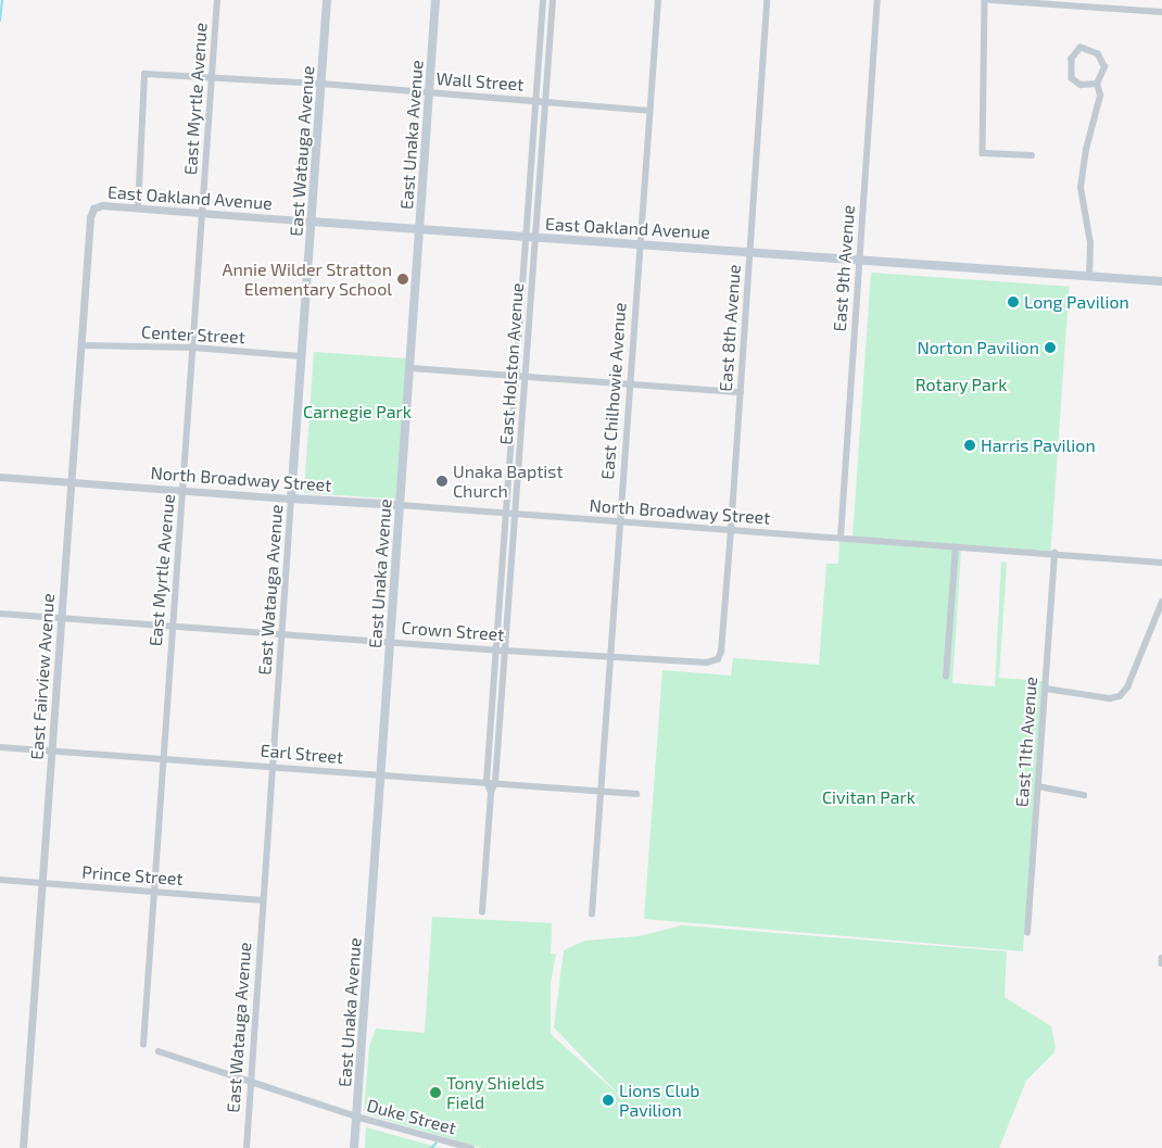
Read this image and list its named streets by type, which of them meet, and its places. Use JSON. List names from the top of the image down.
{
  "streets": {
    "main road": [
      "East Unaka Avenue",
      "East Watauga Avenue",
      "East Oakland Avenue",
      "North Broadway Street"
    ],
    "street": [
      "Wall Street",
      "East Myrtle Avenue",
      "East 9th Avenue",
      "East 8th Avenue",
      "Center Street",
      "East Holston Avenue",
      "East Chilhowie Avenue",
      "Crown Street",
      "East Fairview Avenue",
      "East 11th Avenue",
      "Earl Street",
      "Prince Street",
      "Duke Street"
    ]
  },
  "crossings": [
    ["Wall Street", "East Myrtle Avenue"],
    ["Wall Street", "East Unaka Avenue"],
    ["Wall Street", "East Watauga Avenue"],
    ["Wall Street", "East Oakland Avenue"],
    ["Wall Street", "East Holston Avenue"],
    ["Wall Street", "East Chilhowie Avenue"],
    ["East Myrtle Avenue", "East Oakland Avenue"],
    ["East Myrtle Avenue", "Center Street"],
    ["East Myrtle Avenue", "North Broadway Street"],
    ["East Myrtle Avenue", "Crown Street"],
    ["East Myrtle Avenue", "Earl Street"],
    ["East Myrtle Avenue", "Prince Street"],
    ["East Unaka Avenue", "East Oakland Avenue"],
    ["East Unaka Avenue", "North Broadway Street"],
    ["East Unaka Avenue", "Crown Street"],
    ["East Unaka Avenue", "Earl Street"],
    ["East Unaka Avenue", "Duke Street"],
    ["East Watauga Avenue", "East Oakland Avenue"],
    ["East Watauga Avenue", "Center Street"],
    ["East Watauga Avenue", "North Broadway Street"],
    ["East Watauga Avenue", "Crown Street"],
    ["East Watauga Avenue", "Earl Street"],
    ["East Watauga Avenue", "Prince Street"],
    ["East Watauga Avenue", "Duke Street"],
    ["East Oakland Avenue", "East 9th Avenue"],
    ["East Oakland Avenue", "East 8th Avenue"],
    ["East Oakland Avenue", "East Holston Avenue"],
    ["East Oakland Avenue", "East Chilhowie Avenue"],
    ["East Oakland Avenue", "East Fairview Avenue"],
    ["East 9th Avenue", "North Broadway Street"],
    ["East 8th Avenue", "North Broadway Street"],
    ["East 8th Avenue", "Crown Street"],
    ["Center Street", "East Fairview Avenue"],
    ["East Holston Avenue", "North Broadway Street"],
    ["East Holston Avenue", "Crown Street"],
    ["East Holston Avenue", "Earl Street"],
    ["East Chilhowie Avenue", "North Broadway Street"],
    ["East Chilhowie Avenue", "Crown Street"],
    ["East Chilhowie Avenue", "Earl Street"],
    ["North Broadway Street", "East Fairview Avenue"],
    ["North Broadway Street", "East 11th Avenue"],
    ["Crown Street", "East Fairview Avenue"],
    ["East Fairview Avenue", "Earl Street"],
    ["East Fairview Avenue", "Prince Street"]
  ],
  "parks": ["Rotary Park", "Carnegie Park", "Civitan Park"],
  "places": [
    "Annie Wilder Stratton Elementary School",
    "Long Pavilion",
    "Norton Pavilion",
    "Harris Pavilion",
    "Unaka Baptist Church",
    "Tony Shields Field",
    "Lions Club Pavilion"
  ]
}
